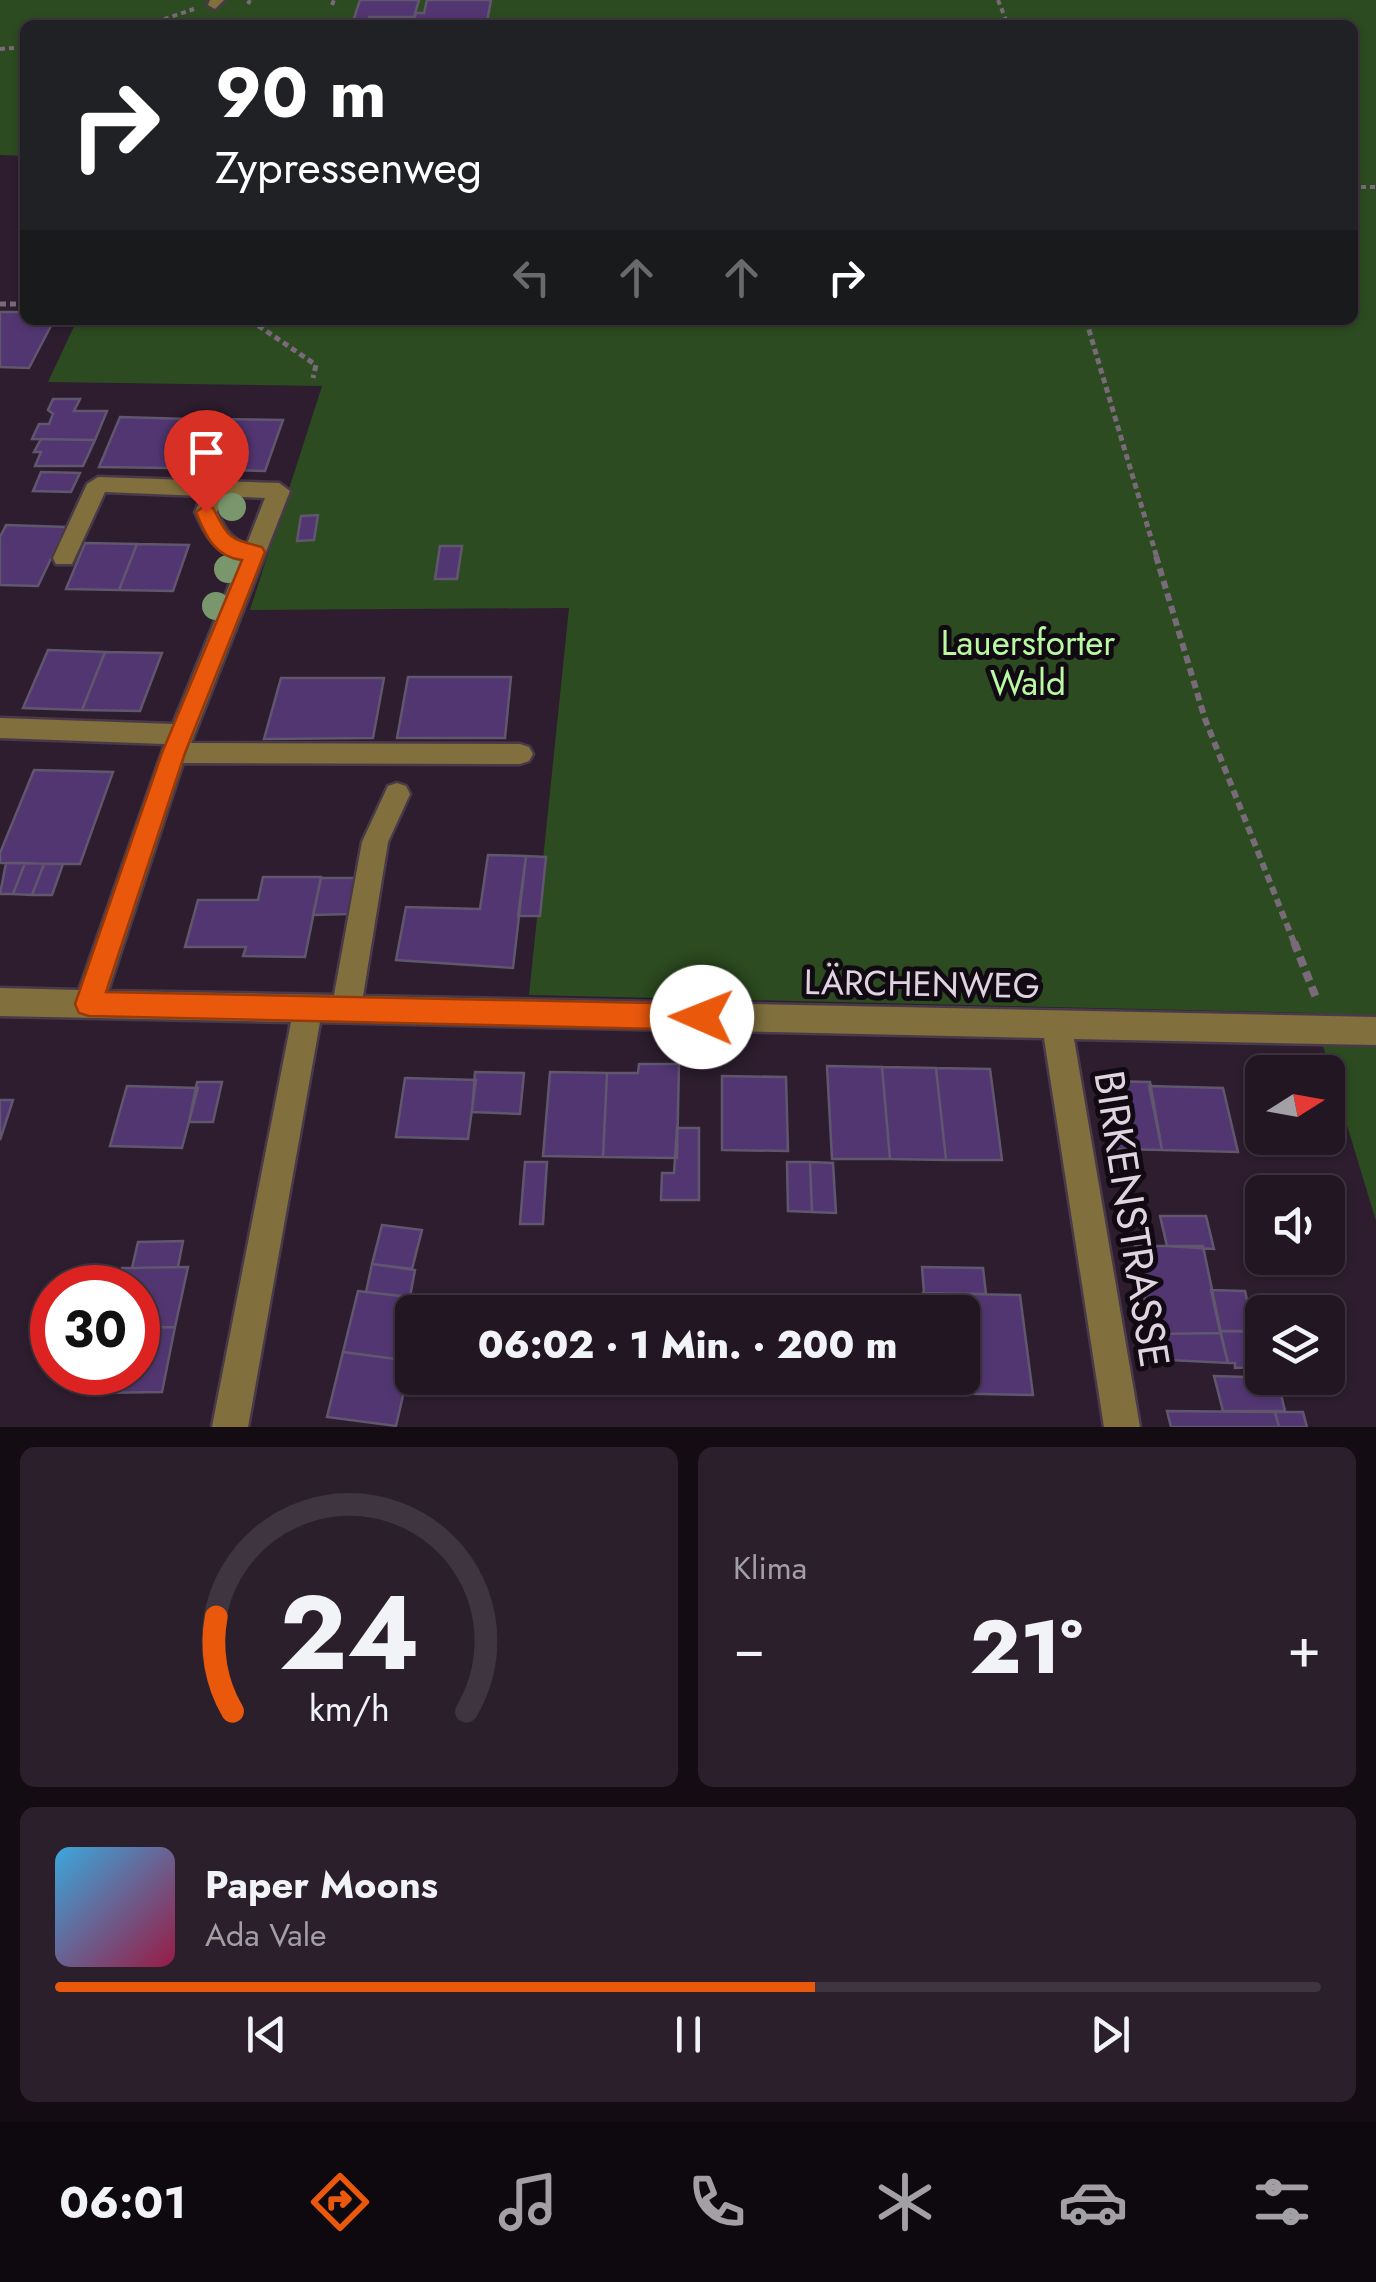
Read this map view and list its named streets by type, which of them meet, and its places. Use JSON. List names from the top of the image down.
{
  "streets": {
    "street": ["LÄRCHENWEG", "BIRKENSTRASSE"]
  },
  "crossings": [
    ["LÄRCHENWEG", "BIRKENSTRASSE"]
  ],
  "parks": ["Lauersforter Wald"],
  "north": "right",
  "page": {
    "turn": ["90 m", "Zypressenweg"],
    "limit": "30",
    "trip": "06:02 · 1 Min. · 200 m",
    "tile": "Klima",
    "heat": ["−", "21°", "+"],
    "song": ["Paper Moons", "Ada Vale"],
    "tabs": "06:01",
    "gauge": ["24", "km/h"]
  }
}
